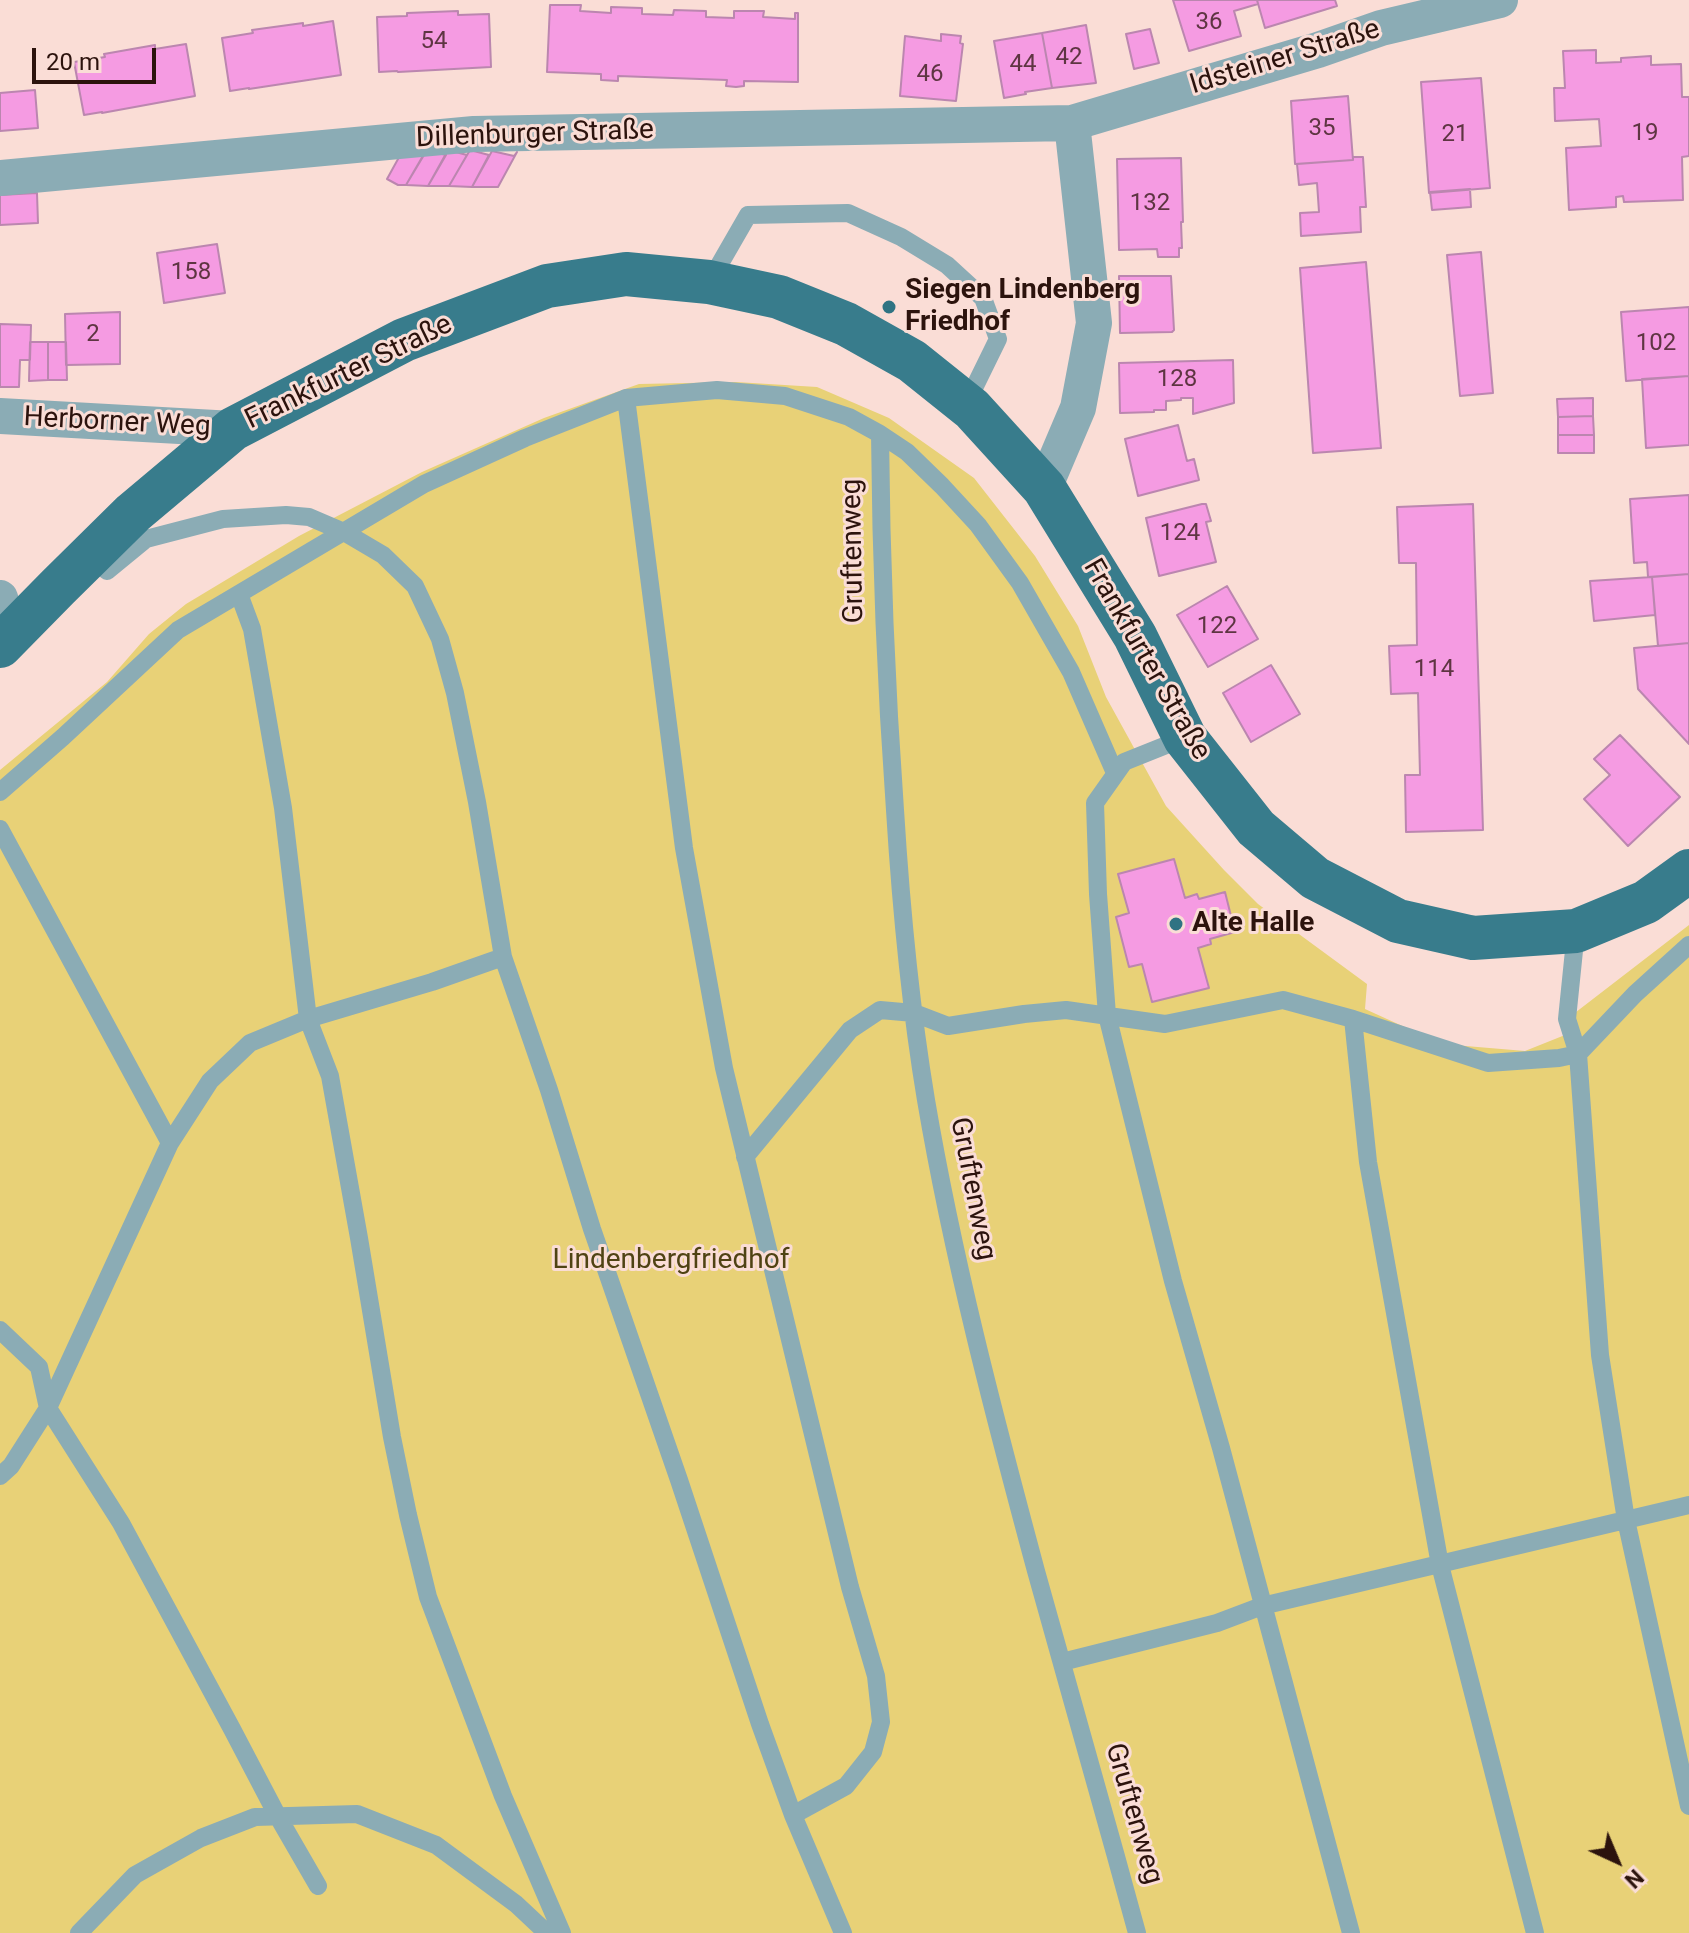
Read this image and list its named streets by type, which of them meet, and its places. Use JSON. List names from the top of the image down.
{
  "streets": {
    "main road": ["Frankfurter Straße"],
    "street": ["Idsteiner Straße", "Dillenburger Straße", "Herborner Weg"],
    "lane": ["Gruftenweg"]
  },
  "crossings": [
    ["Idsteiner Straße", "Dillenburger Straße"],
    ["Frankfurter Straße", "Herborner Weg"]
  ],
  "parks": ["Lindenbergfriedhof"],
  "places": ["Siegen Lindenberg Friedhof", "Alte Halle"],
  "house_numbers": [
    "36",
    "54",
    "42",
    "44",
    "46",
    "35",
    "19",
    "21",
    "132",
    "158",
    "2",
    "102",
    "128",
    "124",
    "122",
    "114"
  ],
  "scale_bar": "20 m",
  "north": "bottom right"
}
